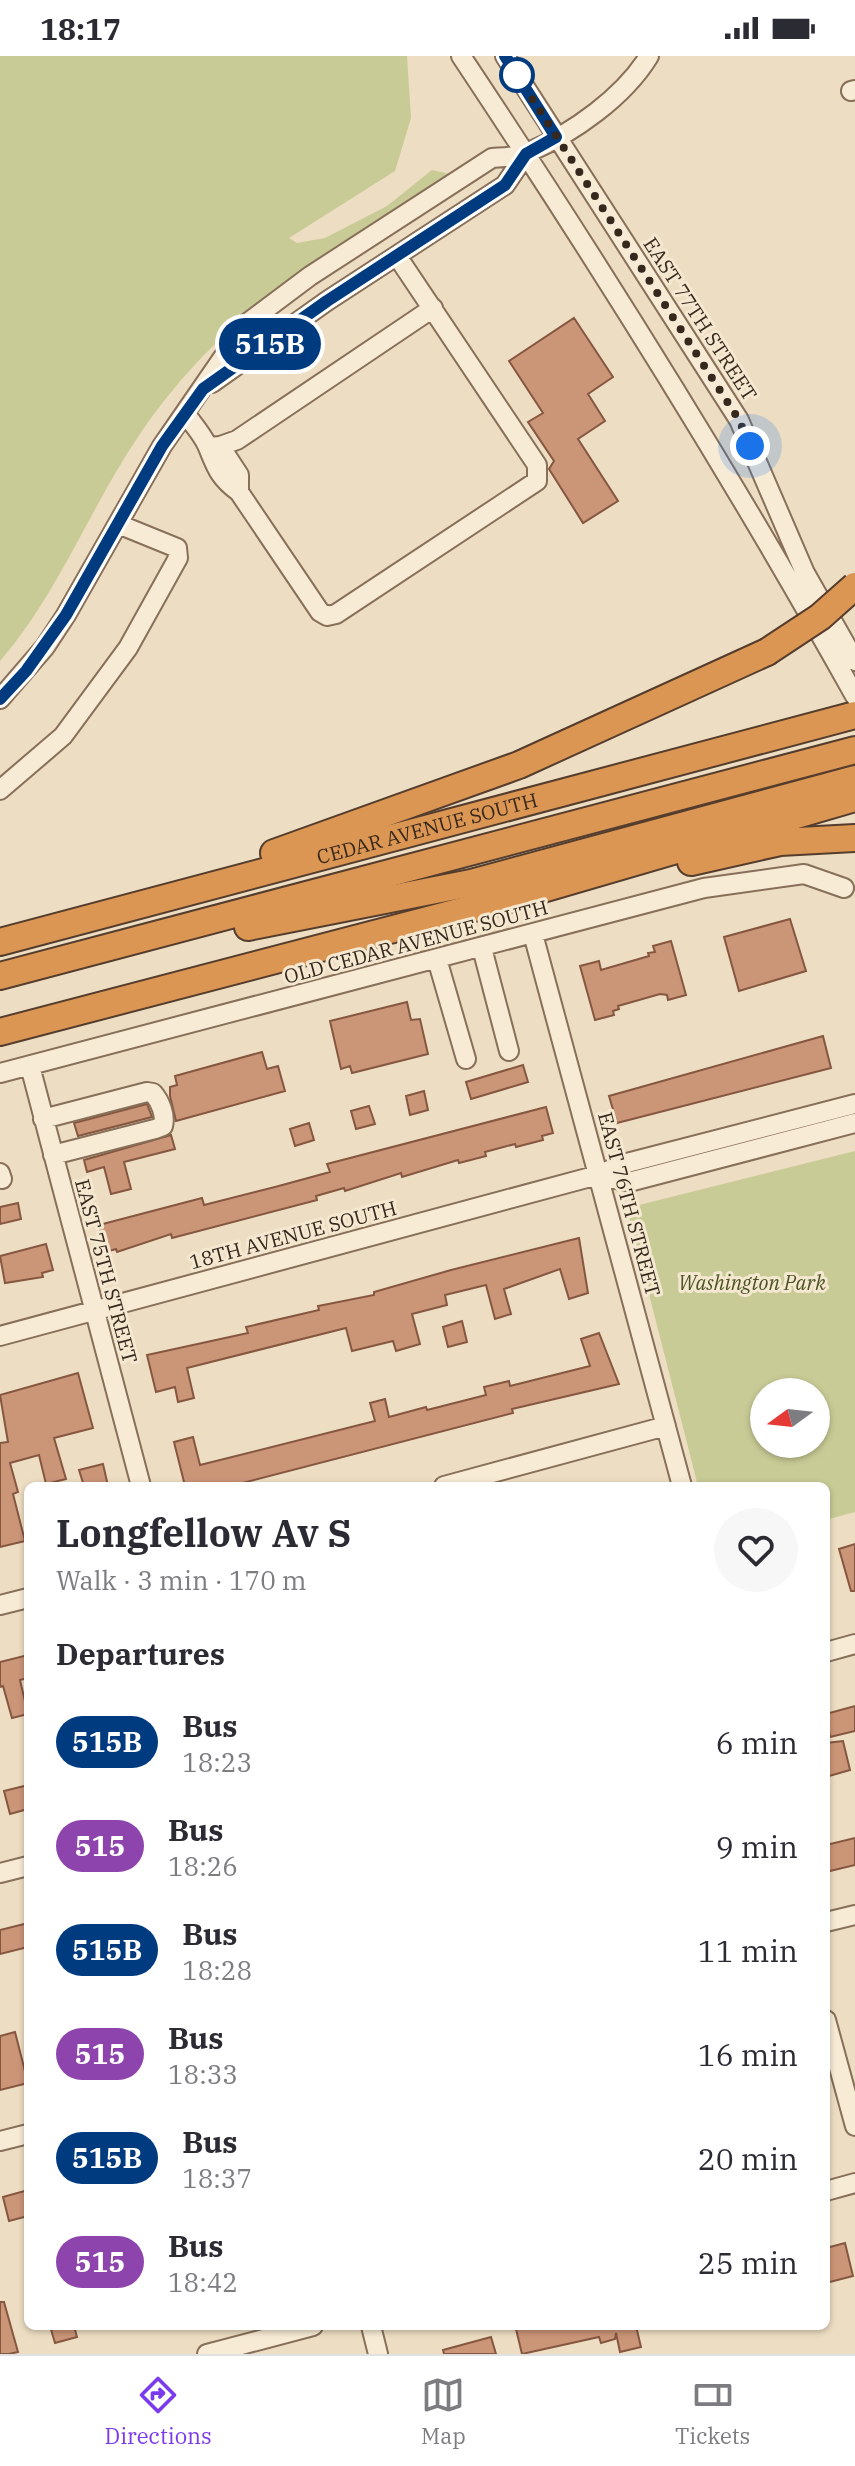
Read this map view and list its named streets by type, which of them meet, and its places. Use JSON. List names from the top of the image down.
{
  "streets": {
    "highway": ["CEDAR AVENUE SOUTH"],
    "street": [
      "EAST 77TH STREET",
      "OLD CEDAR AVENUE SOUTH",
      "EAST 76TH STREET",
      "18TH AVENUE SOUTH",
      "EAST 75TH STREET"
    ]
  },
  "crossings": [
    ["OLD CEDAR AVENUE SOUTH", "EAST 76TH STREET"],
    ["OLD CEDAR AVENUE SOUTH", "EAST 75TH STREET"],
    ["EAST 76TH STREET", "18TH AVENUE SOUTH"],
    ["18TH AVENUE SOUTH", "EAST 75TH STREET"]
  ],
  "parks": ["Washington Park"],
  "lines": ["bus line 515B"],
  "north": "left",
  "page": {
    "status": "18:17",
    "on_map": "515B",
    "heading": [
      ["Longfellow Av S", "Walk · 3 min · 170 m"],
      "Departures"
    ],
    "list": [
      {
        "mark": "515B",
        "name": "Bus",
        "note": "18:23",
        "value": "6 min"
      },
      {
        "mark": "515",
        "name": "Bus",
        "note": "18:26",
        "value": "9 min"
      },
      {
        "mark": "515B",
        "name": "Bus",
        "note": "18:28",
        "value": "11 min"
      },
      {
        "mark": "515",
        "name": "Bus",
        "note": "18:33",
        "value": "16 min"
      },
      {
        "mark": "515B",
        "name": "Bus",
        "note": "18:37",
        "value": "20 min"
      },
      {
        "mark": "515",
        "name": "Bus",
        "note": "18:42",
        "value": "25 min"
      }
    ],
    "tabs": ["Directions", "Map", "Tickets"]
  }
}
